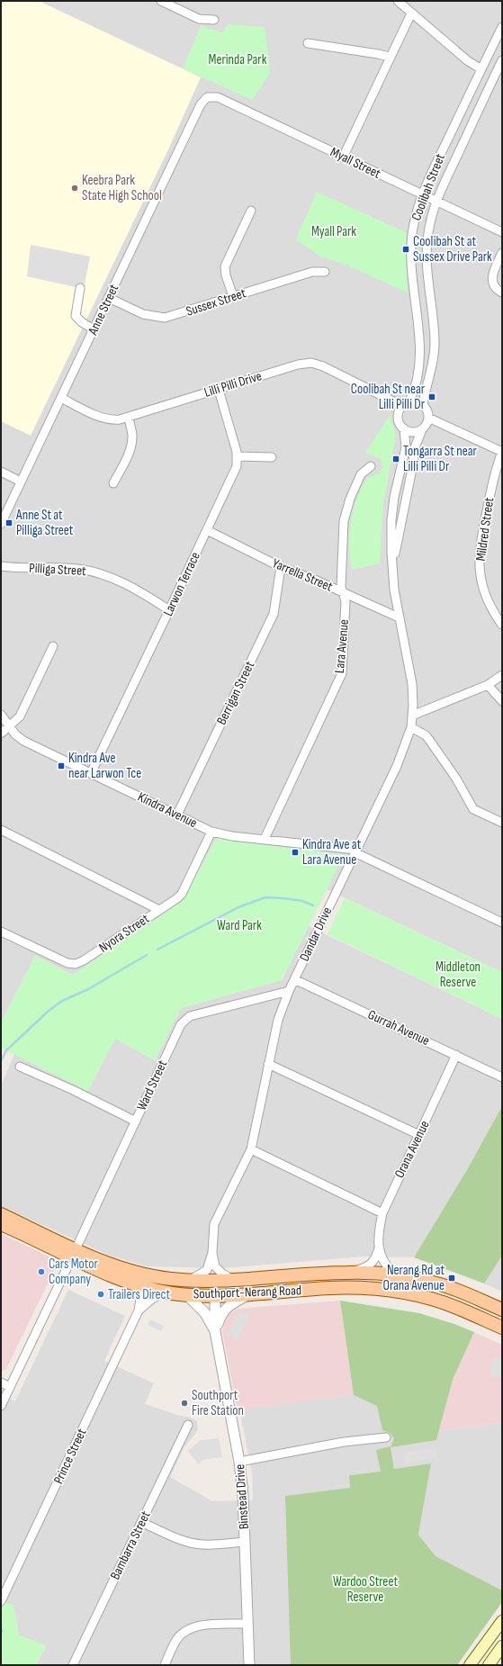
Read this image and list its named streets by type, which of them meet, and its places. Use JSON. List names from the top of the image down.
{
  "streets": {
    "main road": ["Southport-Nerang Road"],
    "street": [
      "Myall Street",
      "Coolibah Street",
      "Sussex Street",
      "Anne Street",
      "Lilli Pilli Drive",
      "Mildred Street",
      "Pilliga Street",
      "Yarrella Street",
      "Larwon Terrace",
      "Lara Avenue",
      "Berrigan Street",
      "Kindra Avenue",
      "Nyora Street",
      "Dandar Drive",
      "Gurrah Avenue",
      "Ward Street",
      "Orana Avenue",
      "Prince Street",
      "Binstead Drive",
      "Bambarra Street"
    ]
  },
  "crossings": [
    ["Myall Street", "Coolibah Street"],
    ["Myall Street", "Anne Street"],
    ["Coolibah Street", "Lilli Pilli Drive"],
    ["Sussex Street", "Anne Street"],
    ["Anne Street", "Lilli Pilli Drive"],
    ["Pilliga Street", "Larwon Terrace"],
    ["Yarrella Street", "Larwon Terrace"],
    ["Yarrella Street", "Lara Avenue"],
    ["Yarrella Street", "Berrigan Street"],
    ["Yarrella Street", "Dandar Drive"],
    ["Larwon Terrace", "Kindra Avenue"],
    ["Lara Avenue", "Kindra Avenue"],
    ["Berrigan Street", "Kindra Avenue"],
    ["Kindra Avenue", "Nyora Street"],
    ["Kindra Avenue", "Dandar Drive"],
    ["Dandar Drive", "Gurrah Avenue"],
    ["Dandar Drive", "Ward Street"],
    ["Dandar Drive", "Southport-Nerang Road"],
    ["Gurrah Avenue", "Orana Avenue"],
    ["Ward Street", "Southport-Nerang Road"],
    ["Orana Avenue", "Southport-Nerang Road"],
    ["Southport-Nerang Road", "Prince Street"],
    ["Southport-Nerang Road", "Binstead Drive"]
  ],
  "parks": [
    "Merinda Park",
    "Myall Park",
    "Ward Park",
    "Middleton Reserve",
    "Wardoo Street Reserve"
  ],
  "places": {
    "other": [
      "Keebra Park State High School",
      "Cars Motor Company",
      "Trailers Direct",
      "Southport Fire Station"
    ],
    "transit": [
      "Coolibah St at Sussex Drive Park",
      "Coolibah St near Lilli Pilli Dr",
      "Tongarra St near Lilli Pilli Dr",
      "Anne St at Pilliga Street",
      "Kindra Ave near Larwon Tce",
      "Kindra Ave at Lara Avenue",
      "Nerang Rd at Orana Avenue"
    ]
  }
}
